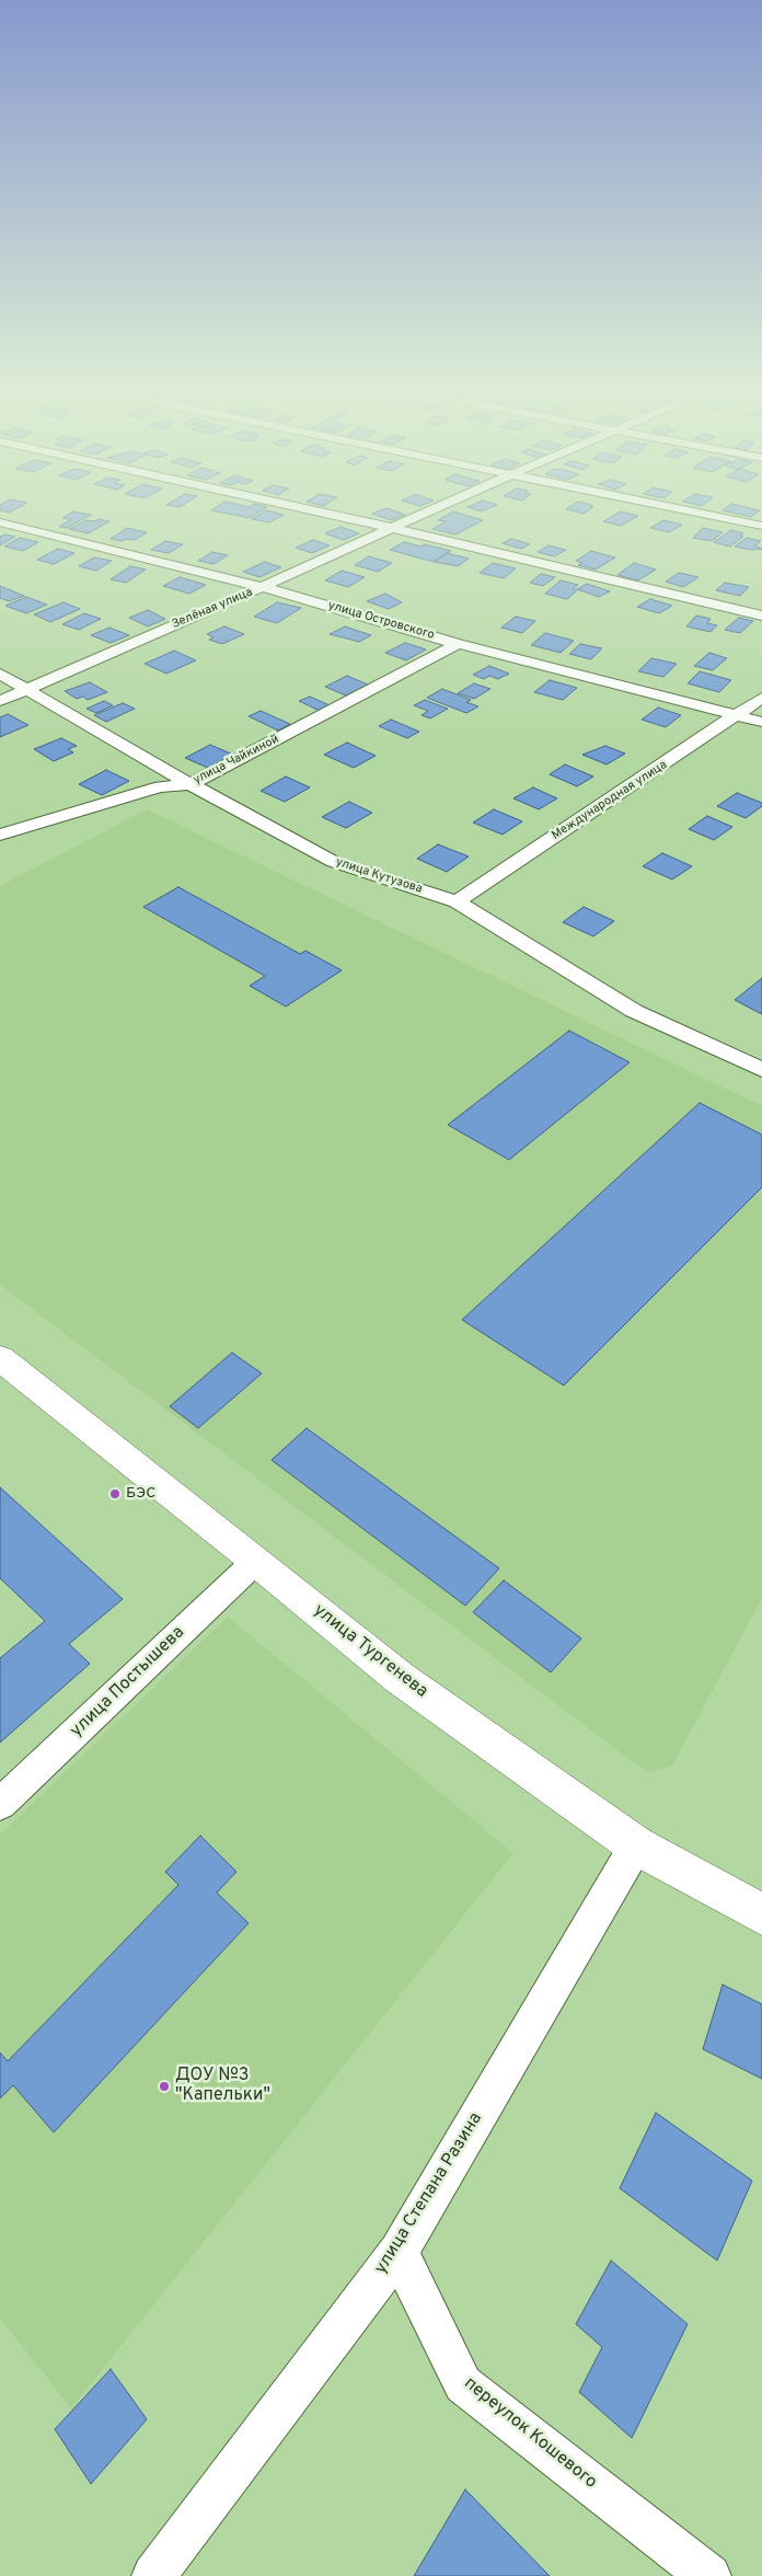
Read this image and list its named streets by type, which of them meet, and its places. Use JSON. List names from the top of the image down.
{
  "streets": {
    "street": [
      "Зелёная улица",
      "улица Островского",
      "улица Чайкиной",
      "Международная улица",
      "улица Кутузова",
      "улица Тургенева",
      "улица Постышева",
      "улица Степана Разина",
      "переулок Кошевого"
    ]
  },
  "crossings": [
    ["Зелёная улица", "улица Островского"],
    ["Зелёная улица", "улица Кутузова"],
    ["улица Островского", "улица Чайкиной"],
    ["улица Островского", "Международная улица"],
    ["улица Чайкиной", "улица Кутузова"],
    ["Международная улица", "улица Кутузова"],
    ["улица Тургенева", "улица Постышева"],
    ["улица Тургенева", "улица Степана Разина"],
    ["улица Степана Разина", "переулок Кошевого"]
  ],
  "places": ["БЭС", "ДОУ №3 \"Капельки\""]
}
